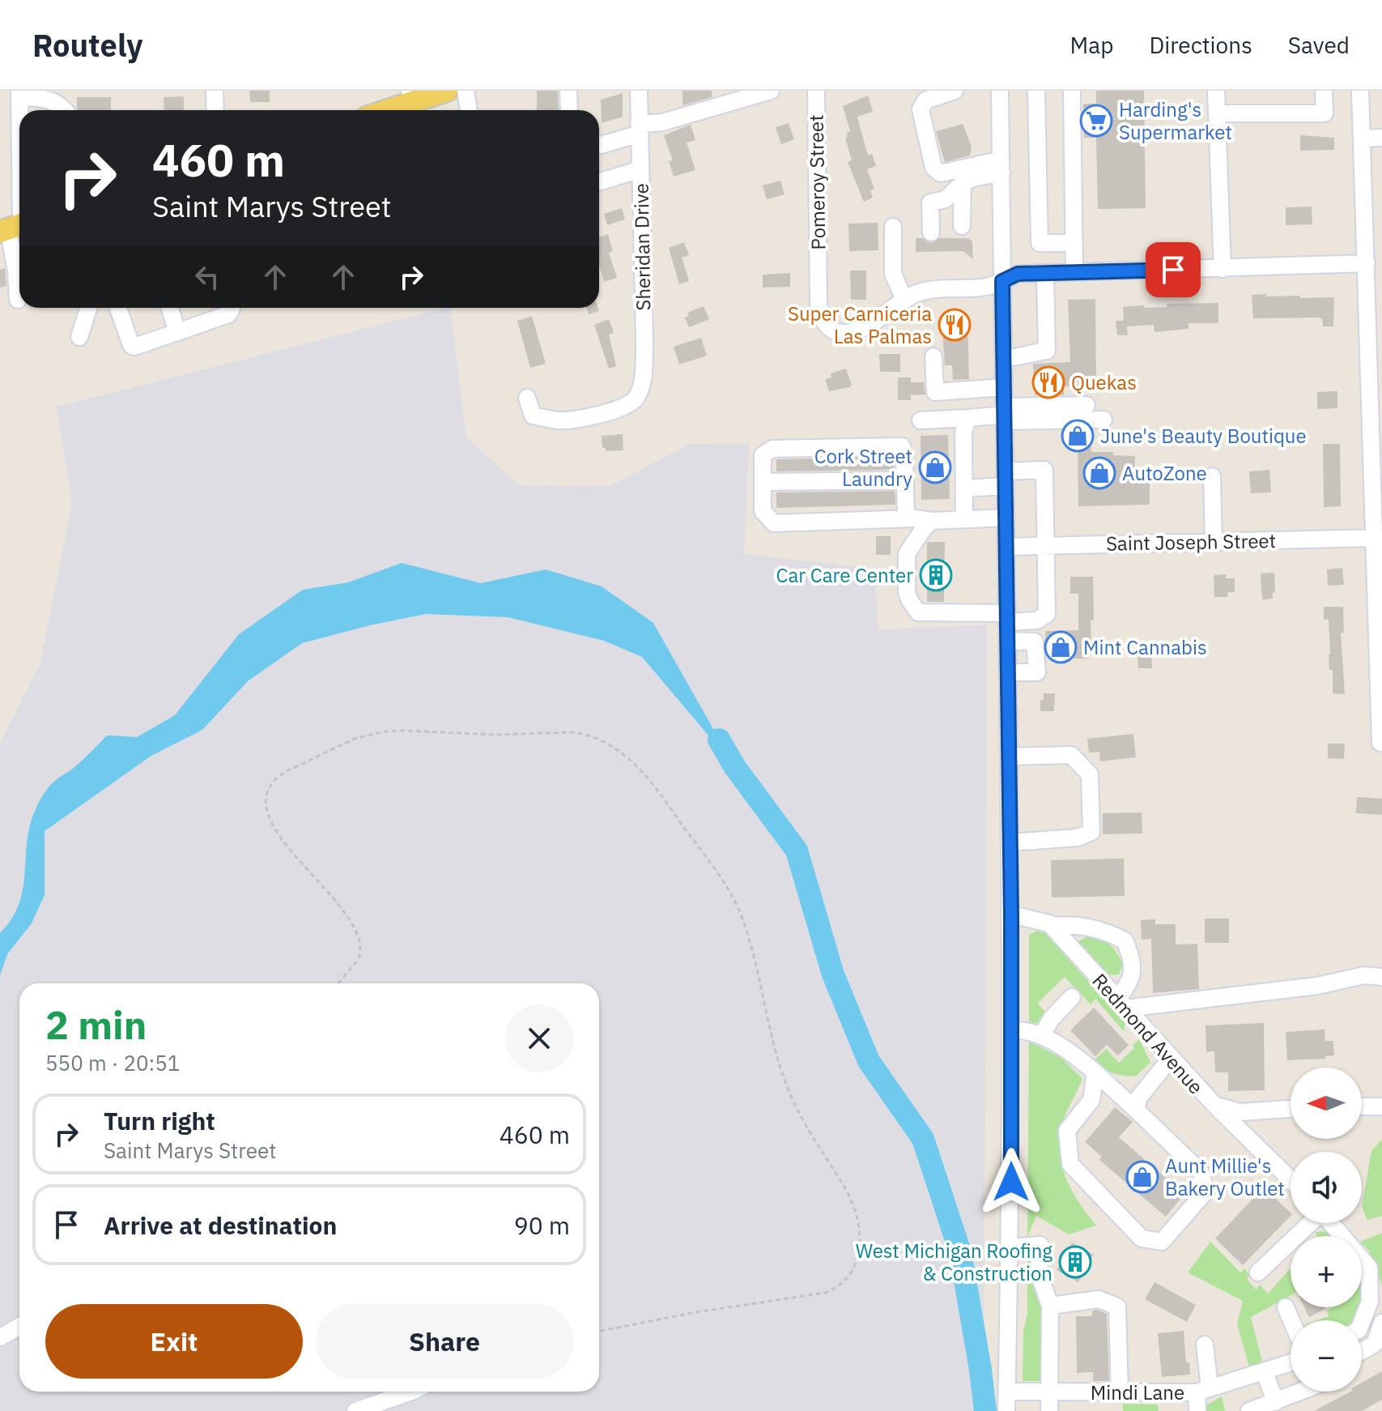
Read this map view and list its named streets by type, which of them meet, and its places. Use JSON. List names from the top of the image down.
{
  "streets": {
    "street": [
      "Pomeroy Street",
      "Sheridan Drive",
      "Saint Joseph Street",
      "Redmond Avenue",
      "Mindi Lane"
    ]
  },
  "places": {
    "supermarket": ["Harding's Supermarket"],
    "restaurant": ["Super Carniceria Las Palmas", "Quekas"],
    "shop": [
      "June's Beauty Boutique",
      "Cork Street Laundry",
      "AutoZone",
      "Mint Cannabis",
      "Aunt Millie's Bakery Outlet"
    ],
    "building": ["Car Care Center", "West Michigan Roofing & Construction"]
  },
  "north": "left",
  "page": {
    "header": "Routely",
    "nav": ["Map", "Directions", "Saved"],
    "turn": ["460 m", "Saint Marys Street"],
    "heading": ["2 min", "550 m · 20:51"],
    "map_buttons": ["+", "−"],
    "list": [
      {
        "name": "Turn right",
        "note": "Saint Marys Street",
        "value": "460 m"
      },
      {
        "name": "Arrive at destination",
        "value": "90 m"
      }
    ],
    "buttons": ["Exit", "Share"]
  }
}
